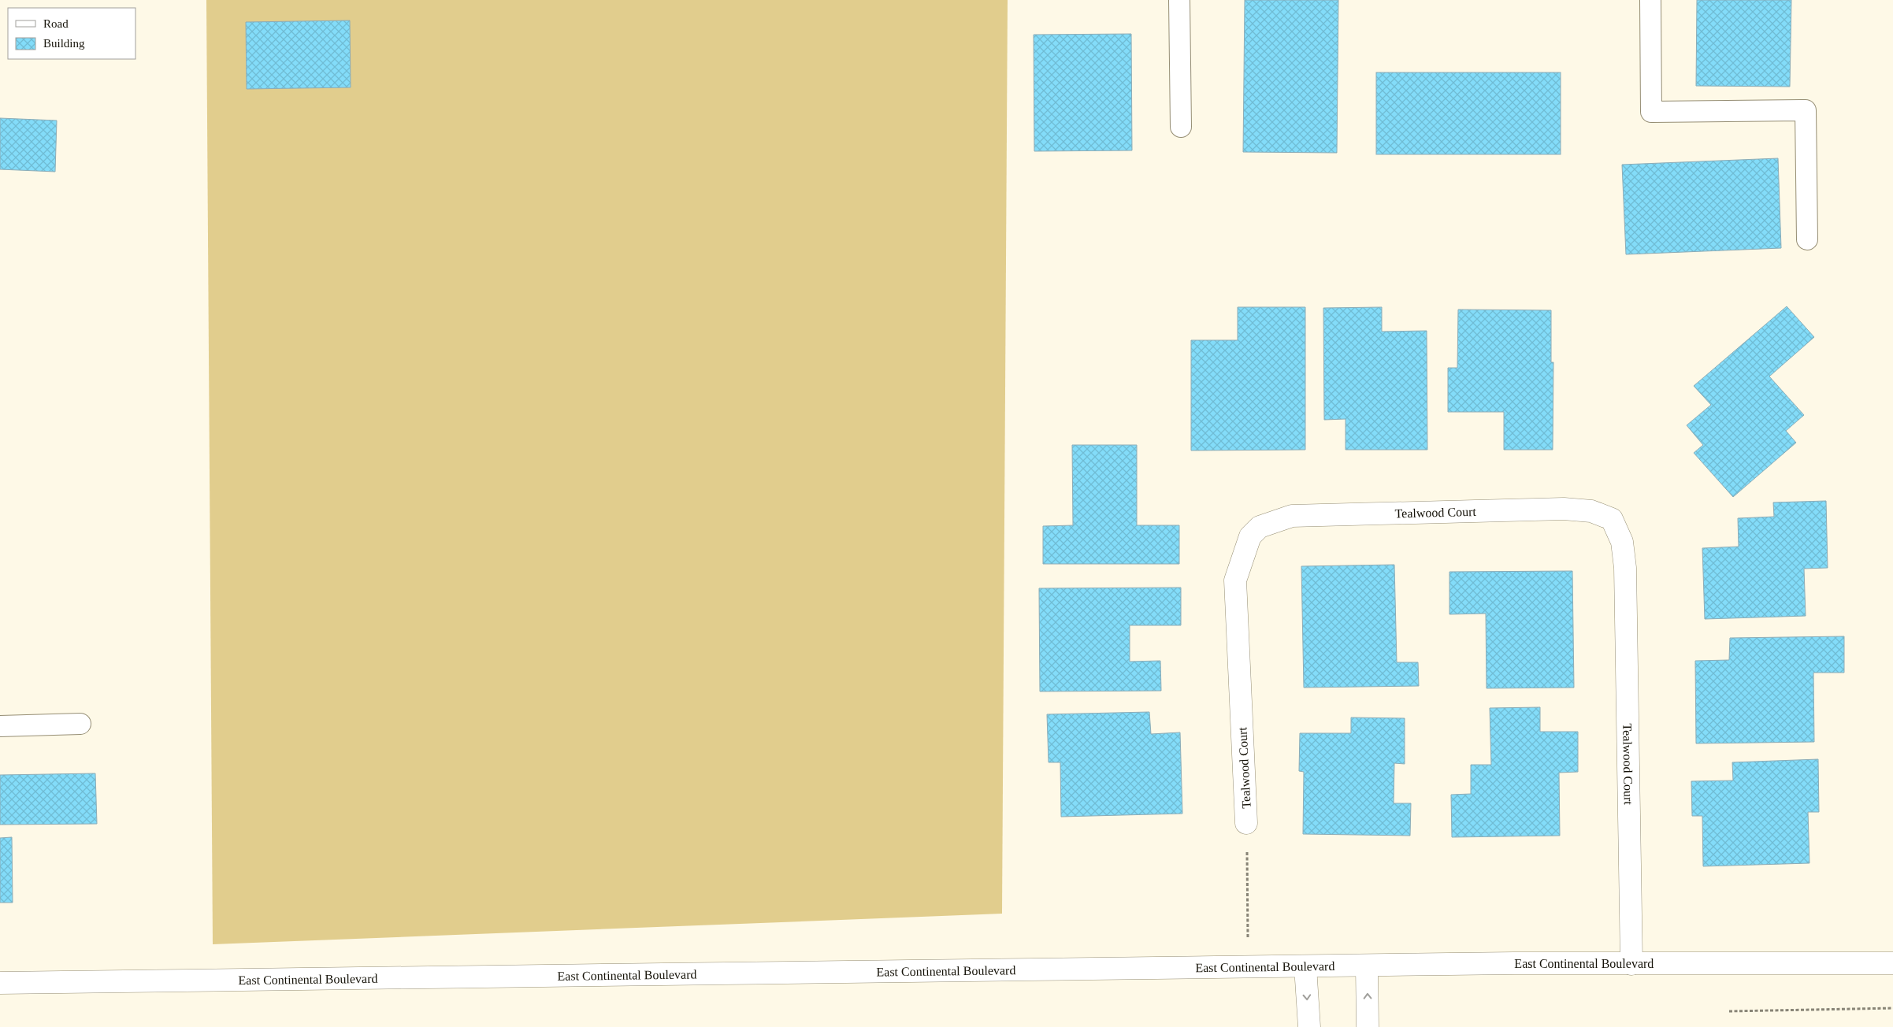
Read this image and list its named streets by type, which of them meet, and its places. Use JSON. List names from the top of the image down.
{
  "streets": {
    "main road": ["Tealwood Court", "East Continental Boulevard"]
  },
  "crossings": [
    ["Tealwood Court", "East Continental Boulevard"]
  ],
  "legend": ["Road", "Building"]
}
